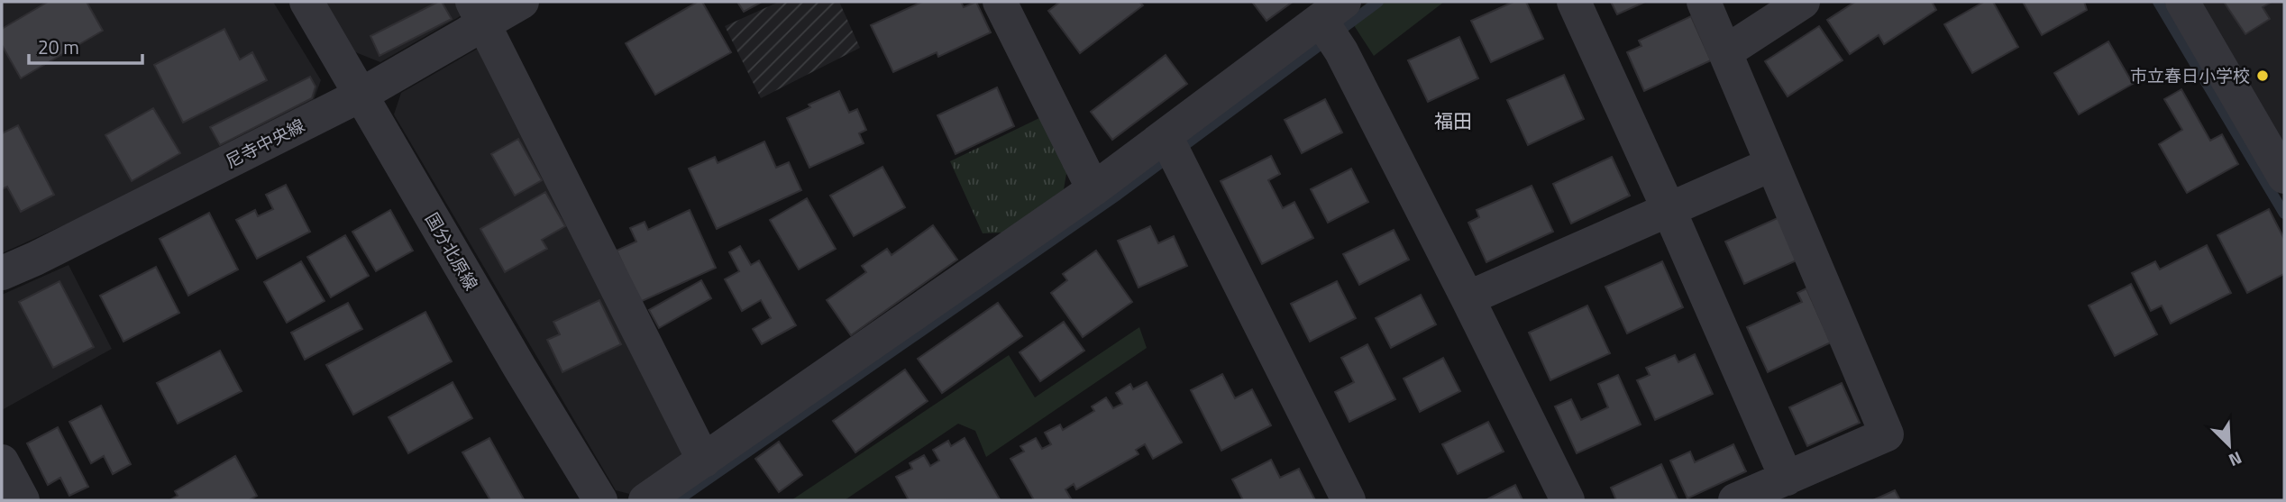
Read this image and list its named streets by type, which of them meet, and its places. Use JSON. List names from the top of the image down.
{
  "streets": {
    "street": ["尼寺中央線", "国分北原線"]
  },
  "crossings": [
    ["尼寺中央線", "国分北原線"]
  ],
  "districts": ["福田"],
  "places": ["市立春日小学校"],
  "scale_bar": "20 m",
  "north": "bottom right"
}
